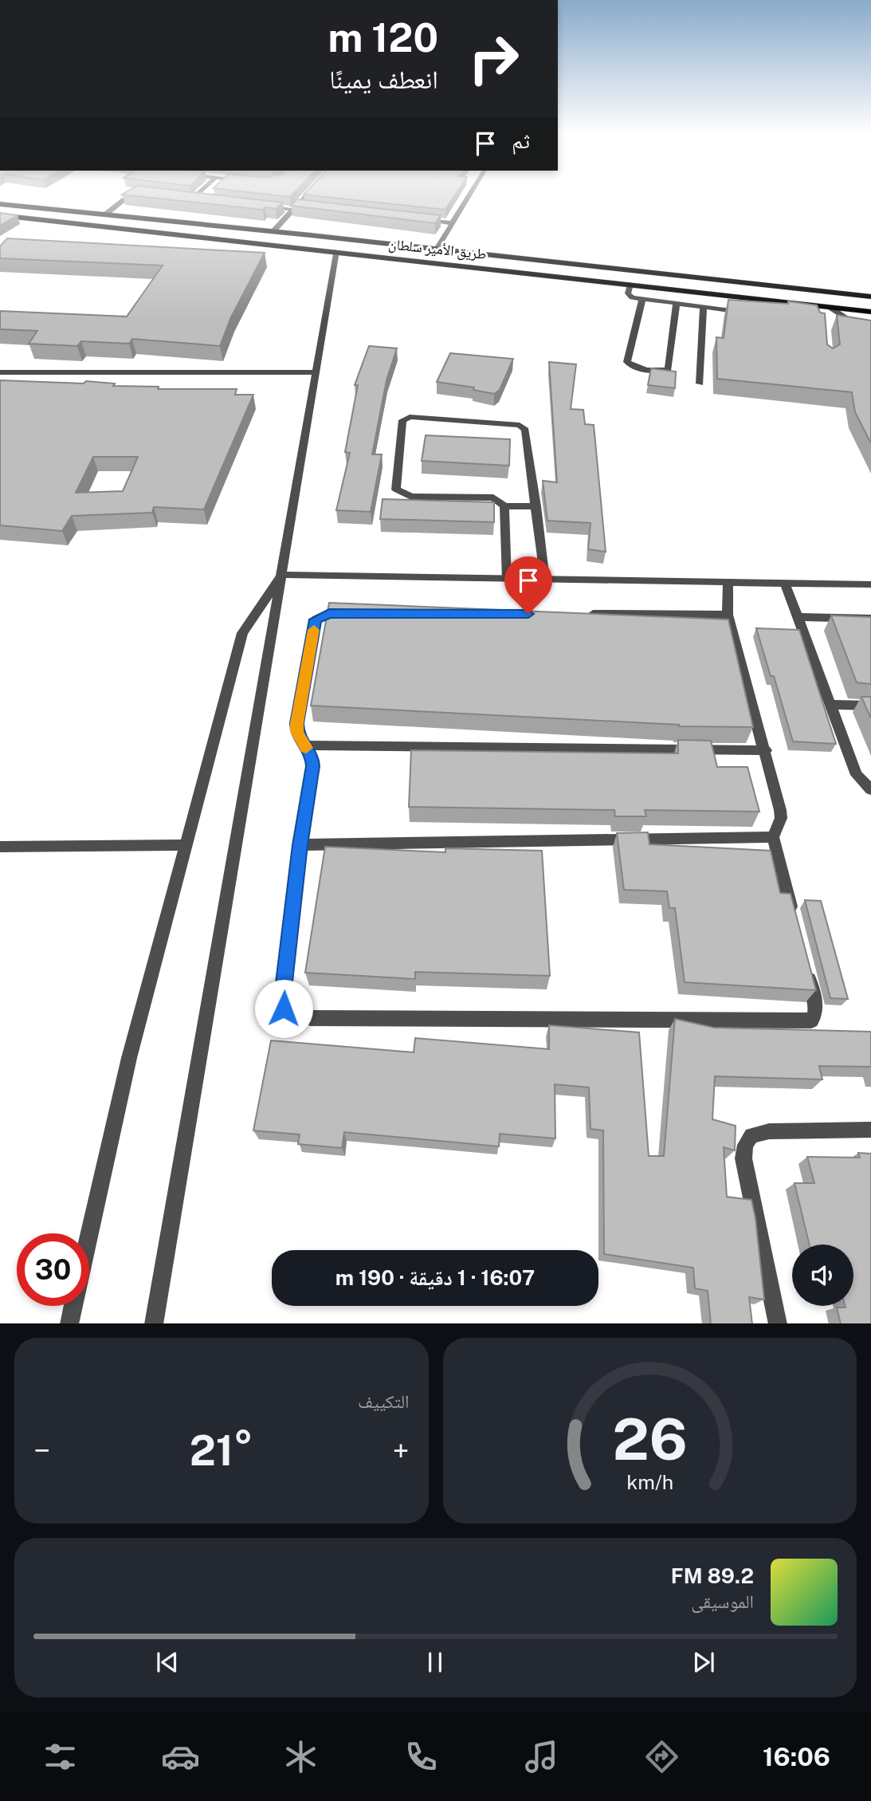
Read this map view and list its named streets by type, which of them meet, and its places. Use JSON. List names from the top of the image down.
{
  "streets": {
    "main road": ["طريق الأمير سلطان"]
  },
  "page": {
    "turn": ["120 m", "انعطف يمينًا"],
    "then": "ثم",
    "limit": "30",
    "trip": "16:07 · 1 دقيقة · 190 m",
    "tile": "التكييف",
    "heat": ["−", "21°", "+"],
    "song": ["89.2 FM", "الموسيقى"],
    "tabs": "16:06",
    "gauge": ["26", "km/h"]
  }
}
